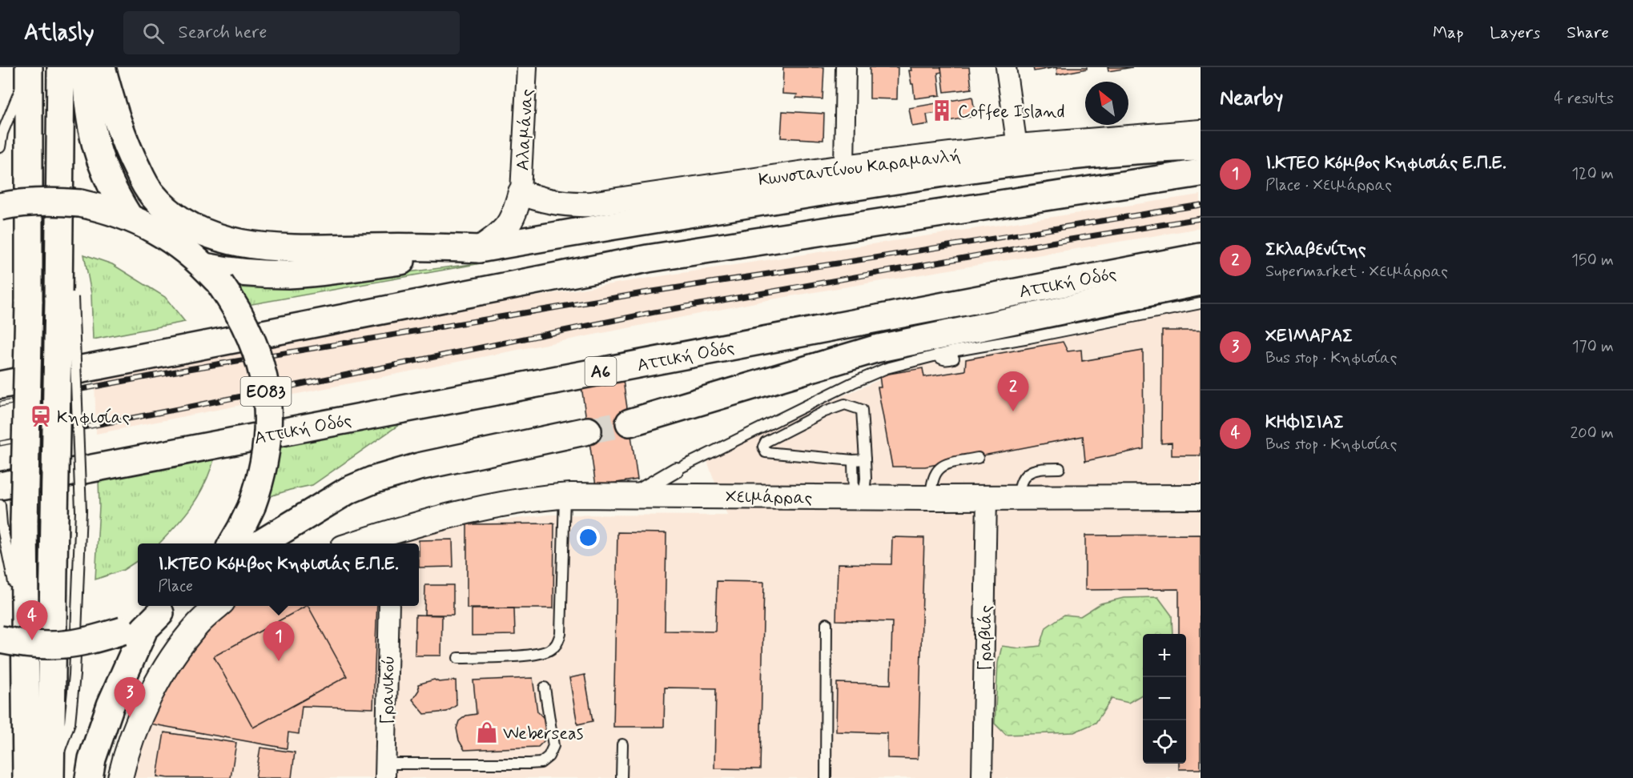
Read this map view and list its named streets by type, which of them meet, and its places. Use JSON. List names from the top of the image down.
{
  "streets": {
    "main road": ["Αττική Οδός", "Α6", "ΕΟ83"],
    "street": [
      "Αλαμάνας",
      "Κωνσταντίνου Καραμανλή",
      "Χειμάρρας",
      "Γραβιάς",
      "Γρανικού"
    ]
  },
  "crossings": [
    ["Αλαμάνας", "Κωνσταντίνου Καραμανλή"],
    ["Χειμάρρας", "Γραβιάς"]
  ],
  "places": {
    "building": ["Coffee Island"],
    "station": ["Κηφισίας"],
    "shop": ["Weberseas"]
  },
  "north": "top left",
  "page": {
    "header": "Atlasly",
    "search": "Search here",
    "nav": ["Map", "Layers", "Share"],
    "heading": ["Nearby", "4 results"],
    "list": [
      {
        "mark": "1",
        "name": "Ι.ΚΤΕΟ Κόμβος Κηφισιάς Ε.Π.Ε.",
        "note": "Place · Χειμάρρας",
        "value": "120 m"
      },
      {
        "mark": "2",
        "name": "Σκλαβενίτης",
        "note": "Supermarket · Χειμάρρας",
        "value": "150 m"
      },
      {
        "mark": "3",
        "name": "ΧΕΙΜΑΡΑΣ",
        "note": "Bus stop · Κηφισίας",
        "value": "170 m"
      },
      {
        "mark": "4",
        "name": "ΚΗΦΙΣΙΑΣ",
        "note": "Bus stop · Κηφισίας",
        "value": "200 m"
      }
    ],
    "pins": [
      "2",
      "4",
      "1",
      "3"
    ],
    "popup": ["Ι.ΚΤΕΟ Κόμβος Κηφισιάς Ε.Π.Ε.", "Place"],
    "map_buttons": ["+", "−"]
  }
}
